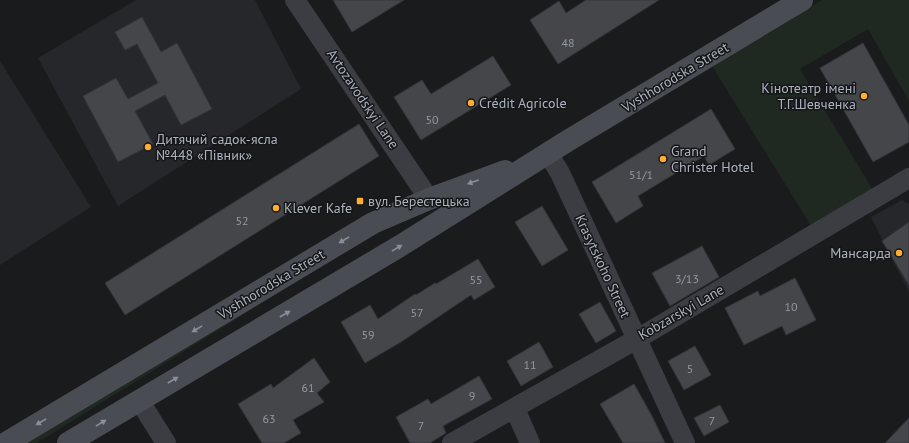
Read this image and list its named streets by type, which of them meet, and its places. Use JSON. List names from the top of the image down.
{
  "streets": {
    "main road": ["Vyshhorodska Street"],
    "street": ["Avtozavodskyi Lane", "Krasytskoho Street", "Kobzarskyi Lane"]
  },
  "crossings": [
    ["Vyshhorodska Street", "Avtozavodskyi Lane"],
    ["Vyshhorodska Street", "Krasytskoho Street"],
    ["Krasytskoho Street", "Kobzarskyi Lane"]
  ],
  "places": {
    "other": [
      "Кінотеатр імені Т.Г.Шевченка",
      "Crédit Agricole",
      "Дитячий садок-ясла №448 «Півник»",
      "Grand Christer Hotel",
      "Klever Kafe",
      "Мансарда"
    ],
    "transit": ["вул. Берестецька"]
  },
  "house_numbers": [
    "48",
    "50",
    "51/1",
    "52",
    "3/13",
    "55",
    "10",
    "57",
    "59",
    "11",
    "5",
    "61",
    "9",
    "63",
    "7",
    "7"
  ]
}
